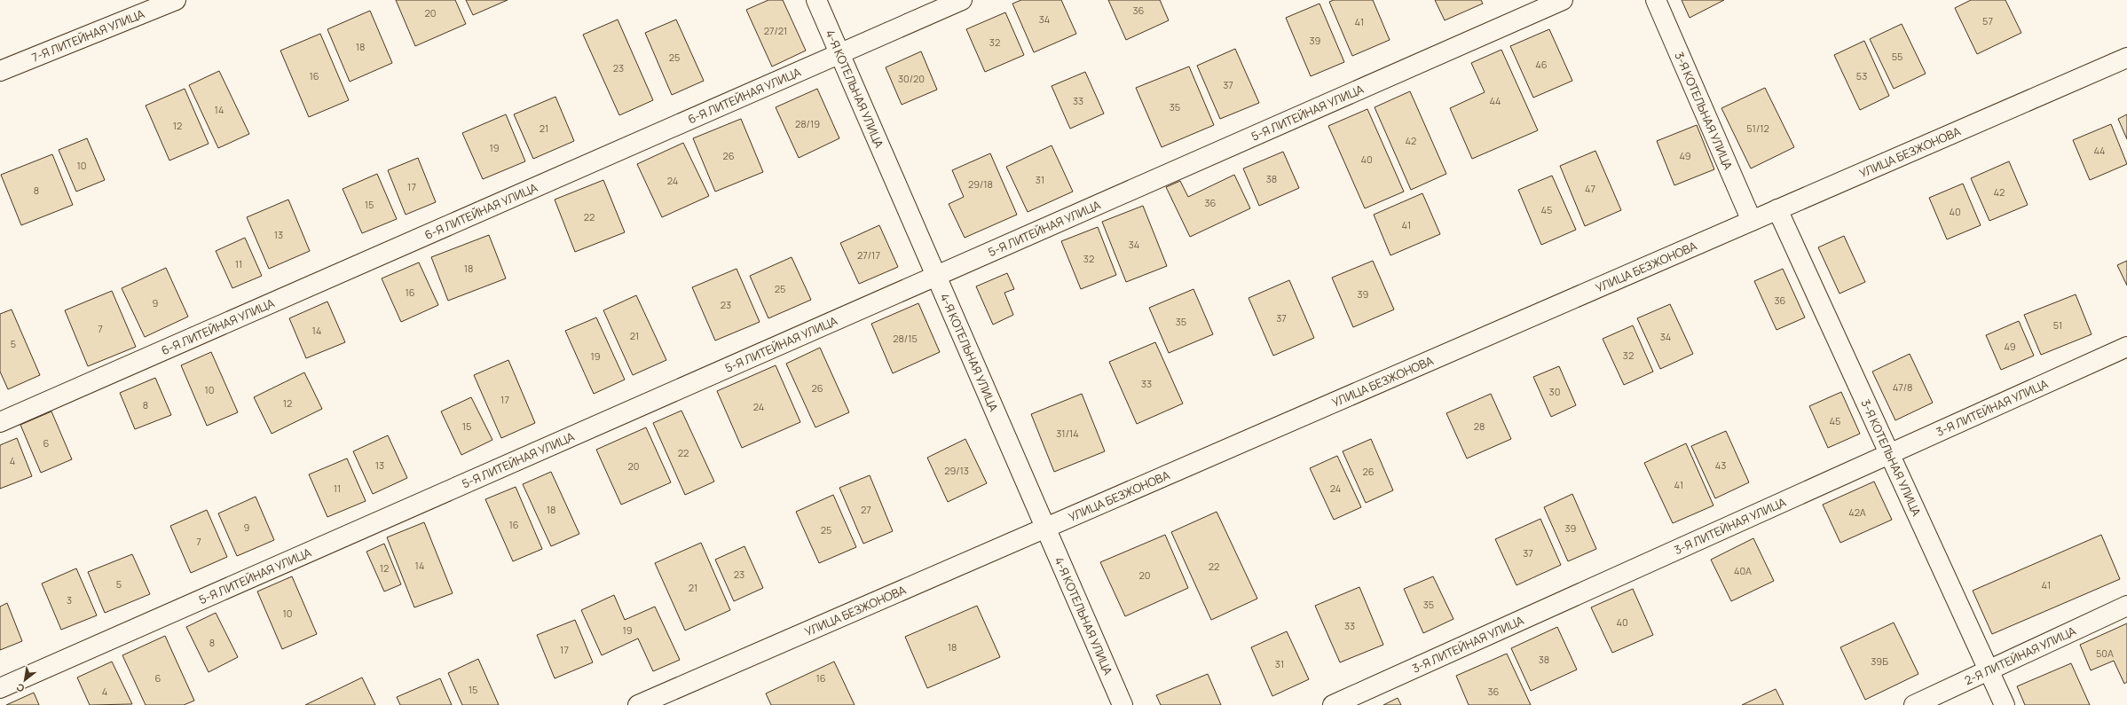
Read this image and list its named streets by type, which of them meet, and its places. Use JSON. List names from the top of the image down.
{
  "streets": {
    "street": [
      "7-Я ЛИТЕЙНАЯ УЛИЦА",
      "4-Я КОТЕЛЬНАЯ УЛИЦА",
      "6-Я ЛИТЕЙНАЯ УЛИЦА",
      "3-Я КОТЕЛЬНАЯ УЛИЦА",
      "5-Я ЛИТЕЙНАЯ УЛИЦА",
      "УЛИЦА БЕЗЖОНОВА",
      "3-Я ЛИТЕЙНАЯ УЛИЦА",
      "2-Я ЛИТЕЙНАЯ УЛИЦА"
    ]
  },
  "crossings": [
    ["4-Я КОТЕЛЬНАЯ УЛИЦА", "6-Я ЛИТЕЙНАЯ УЛИЦА"],
    ["4-Я КОТЕЛЬНАЯ УЛИЦА", "5-Я ЛИТЕЙНАЯ УЛИЦА"],
    ["4-Я КОТЕЛЬНАЯ УЛИЦА", "УЛИЦА БЕЗЖОНОВА"],
    ["3-Я КОТЕЛЬНАЯ УЛИЦА", "УЛИЦА БЕЗЖОНОВА"],
    ["3-Я КОТЕЛЬНАЯ УЛИЦА", "3-Я ЛИТЕЙНАЯ УЛИЦА"],
    ["3-Я КОТЕЛЬНАЯ УЛИЦА", "2-Я ЛИТЕЙНАЯ УЛИЦА"]
  ],
  "house_numbers": [
    "36",
    "20",
    "34",
    "57",
    "41",
    "27/21",
    "39",
    "32",
    "18",
    "55",
    "25",
    "46",
    "23",
    "16",
    "53",
    "30/20",
    "37",
    "33",
    "44",
    "35",
    "14",
    "28/19",
    "12",
    "21",
    "51/12",
    "42",
    "19",
    "44",
    "26",
    "49",
    "40",
    "10",
    "38",
    "31",
    "24",
    "29/18",
    "17",
    "47",
    "8",
    "42",
    "36",
    "15",
    "45",
    "40",
    "22",
    "41",
    "13",
    "34",
    "27/17",
    "32",
    "11",
    "18",
    "25",
    "16",
    "39",
    "36",
    "9",
    "23",
    "37",
    "35",
    "51",
    "7",
    "14",
    "21",
    "34",
    "28/15",
    "5",
    "49",
    "32",
    "19",
    "33",
    "47/8",
    "26",
    "10",
    "30",
    "17",
    "12",
    "8",
    "24",
    "45",
    "15",
    "28",
    "31/14",
    "6",
    "22",
    "4",
    "13",
    "43",
    "20",
    "29/13",
    "26",
    "41",
    "11",
    "24",
    "18",
    "27",
    "42А",
    "16",
    "9",
    "39",
    "25",
    "7",
    "37",
    "14",
    "22",
    "12",
    "40А",
    "23",
    "20",
    "5",
    "41",
    "21",
    "3",
    "35",
    "10",
    "40",
    "33",
    "19",
    "8",
    "18",
    "17",
    "50А",
    "38",
    "39Б",
    "31",
    "6",
    "16",
    "15",
    "4",
    "36"
  ],
  "north": "bottom left"
}
